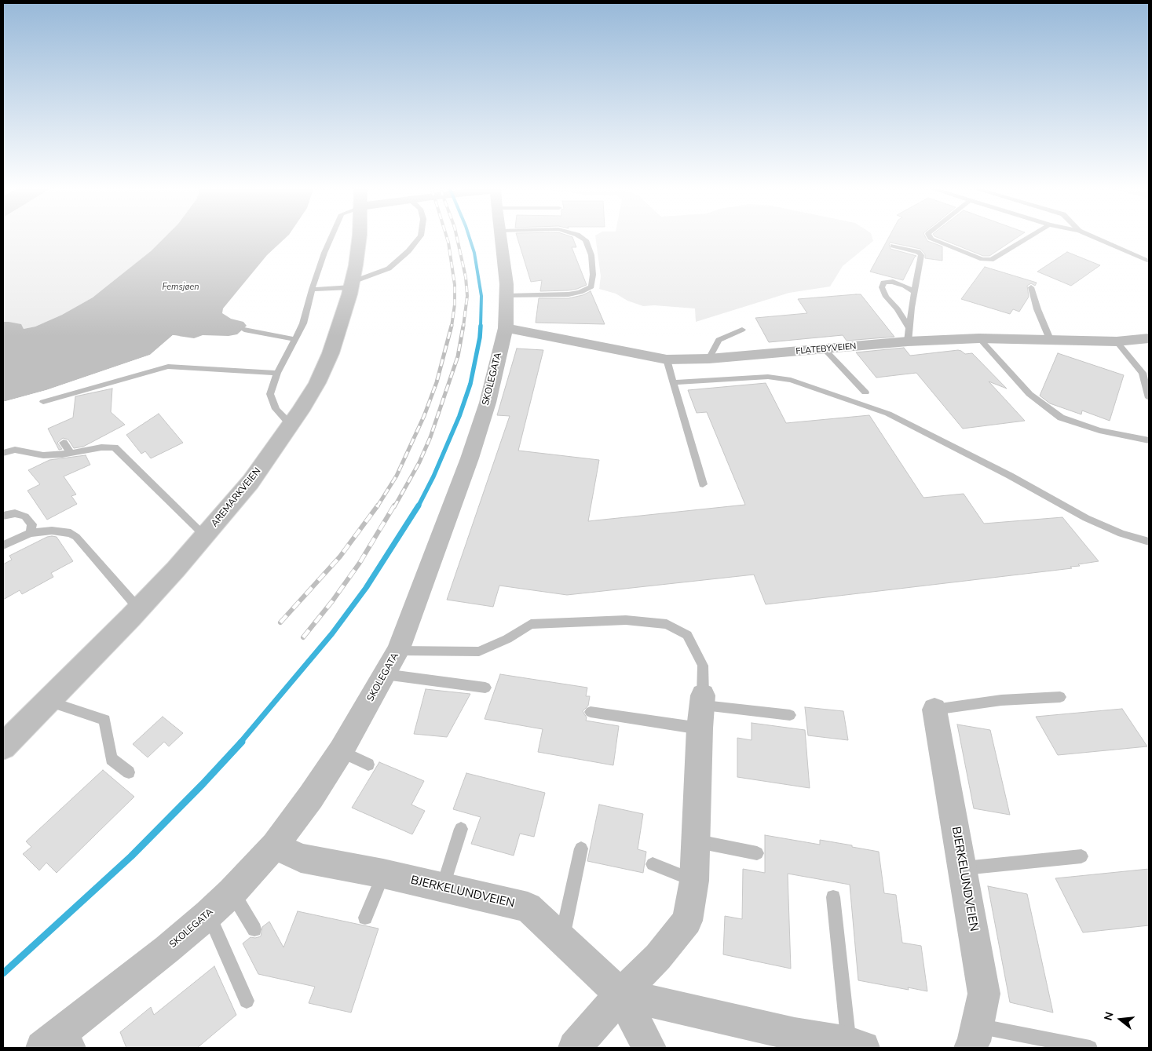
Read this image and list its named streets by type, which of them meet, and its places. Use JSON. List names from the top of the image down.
{
  "streets": {
    "main road": ["AREMARKVEIEN"],
    "street": ["FLATEBYVEIEN", "SKOLEGATA", "BJERKELUNDVEIEN"]
  },
  "crossings": [
    ["FLATEBYVEIEN", "SKOLEGATA"],
    ["SKOLEGATA", "BJERKELUNDVEIEN"]
  ],
  "water": ["Femsjøen"],
  "north": "left"
}
